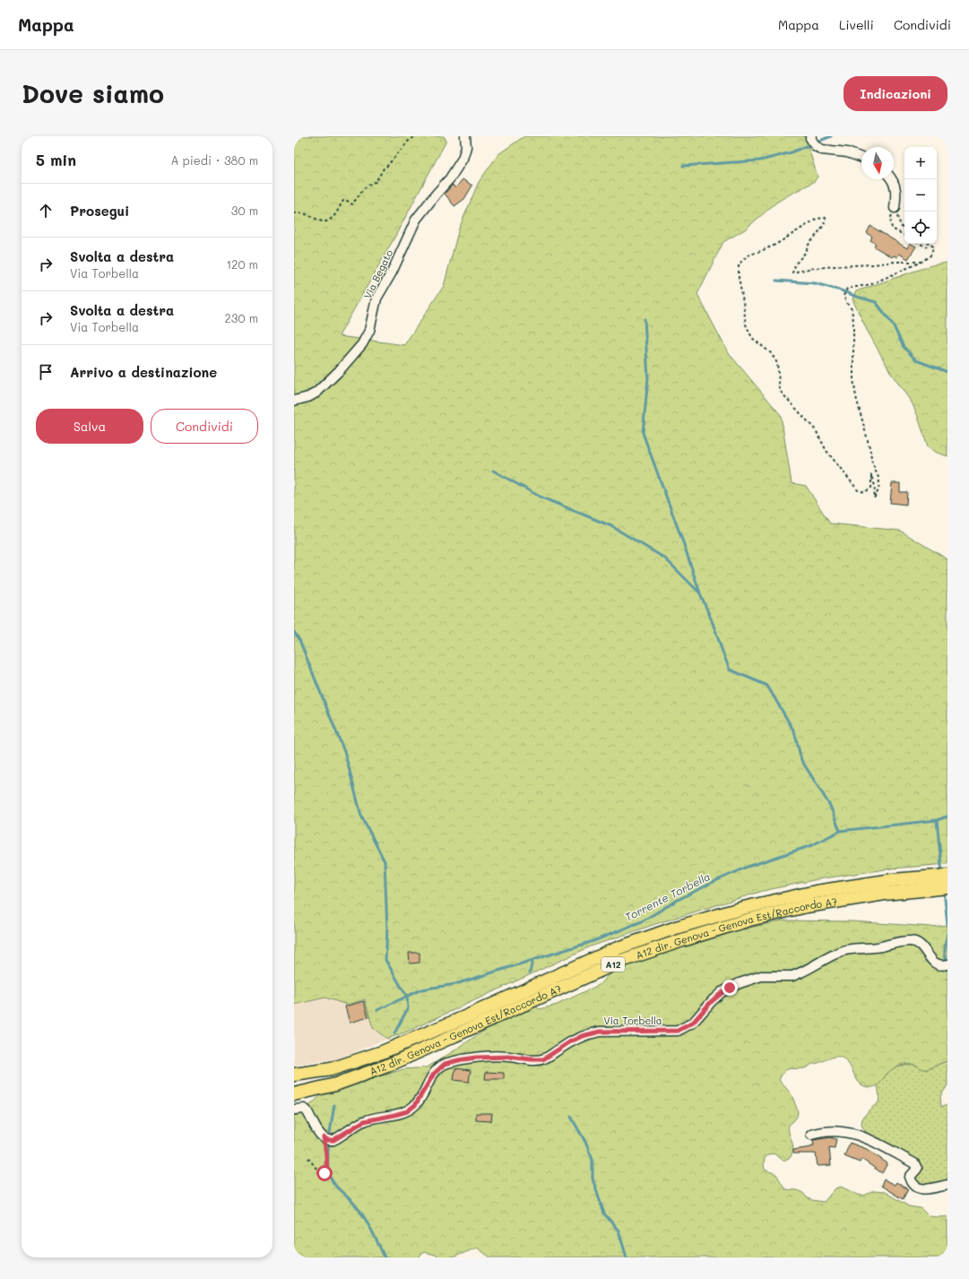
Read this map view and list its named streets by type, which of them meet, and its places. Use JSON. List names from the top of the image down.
{
  "streets": {
    "highway": ["A12 dir. Genova - Genova Est/Raccordo A7", "A12"],
    "street": ["Via Begato", "Via Torbella"]
  },
  "water": ["Torrente Torbella"],
  "north": "bottom",
  "page": {
    "header": "Mappa",
    "nav": ["Mappa", "Livelli", "Condividi"],
    "buttons": [
      "Indicazioni",
      ["Salva", "Condividi"]
    ],
    "title": "Dove siamo",
    "heading": ["5 min", "A piedi · 380 m"],
    "map_buttons": ["+", "−"],
    "list": [
      ["Prosegui", "30 m"],
      ["Svolta a destra", "Via Torbella", "120 m"],
      ["Svolta a destra", "Via Torbella", "230 m"],
      "Arrivo a destinazione"
    ]
  }
}
